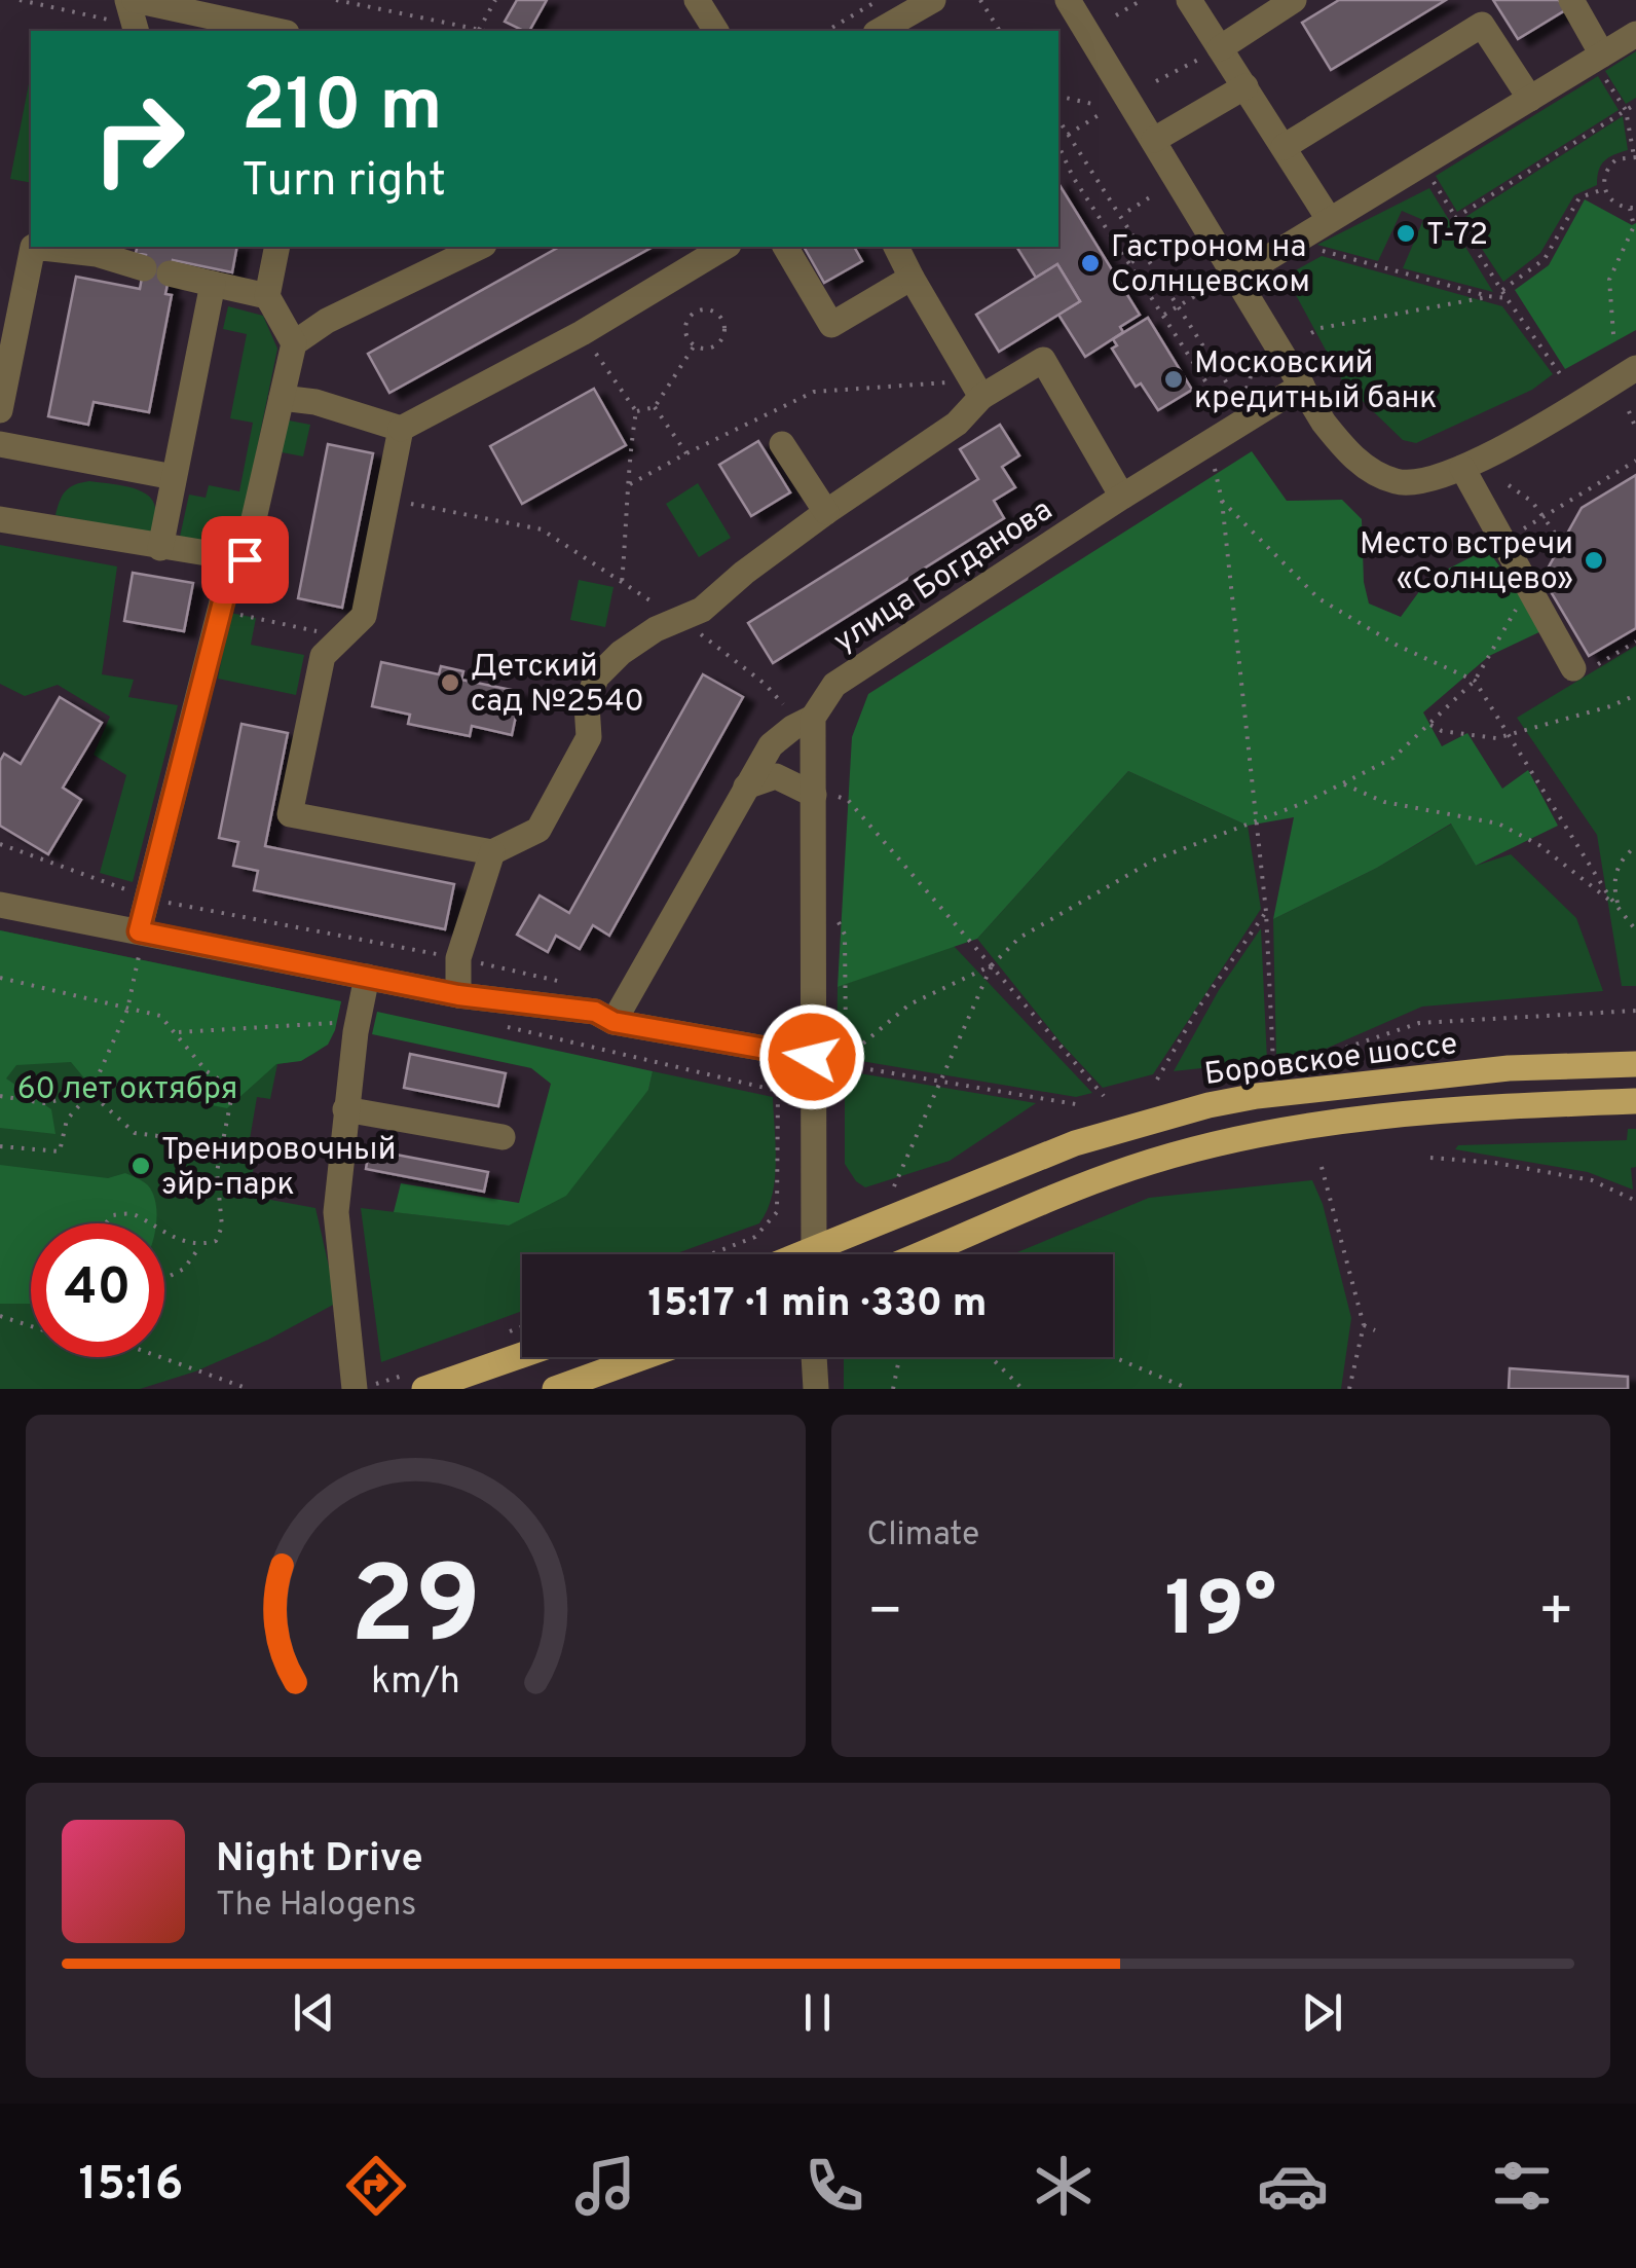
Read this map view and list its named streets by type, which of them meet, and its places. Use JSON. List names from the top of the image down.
{
  "streets": {
    "main road": ["Боровское шоссе"],
    "street": ["улица Богданова"]
  },
  "parks": ["60 лет октября"],
  "places": [
    "Т-72",
    "Гастроном на Солнцевском",
    "Московский кредитный банк",
    "Место встречи «Солнцево»",
    "Детский сад №2540",
    "Тренировочный эйр-парк"
  ],
  "page": {
    "turn": ["210 m", "Turn right"],
    "limit": "40",
    "trip": "15:17 · 1 min · 330 m",
    "tile": "Climate",
    "heat": ["−", "19°", "+"],
    "song": ["Night Drive", "The Halogens"],
    "tabs": "15:16",
    "gauge": ["29", "km/h"]
  }
}
